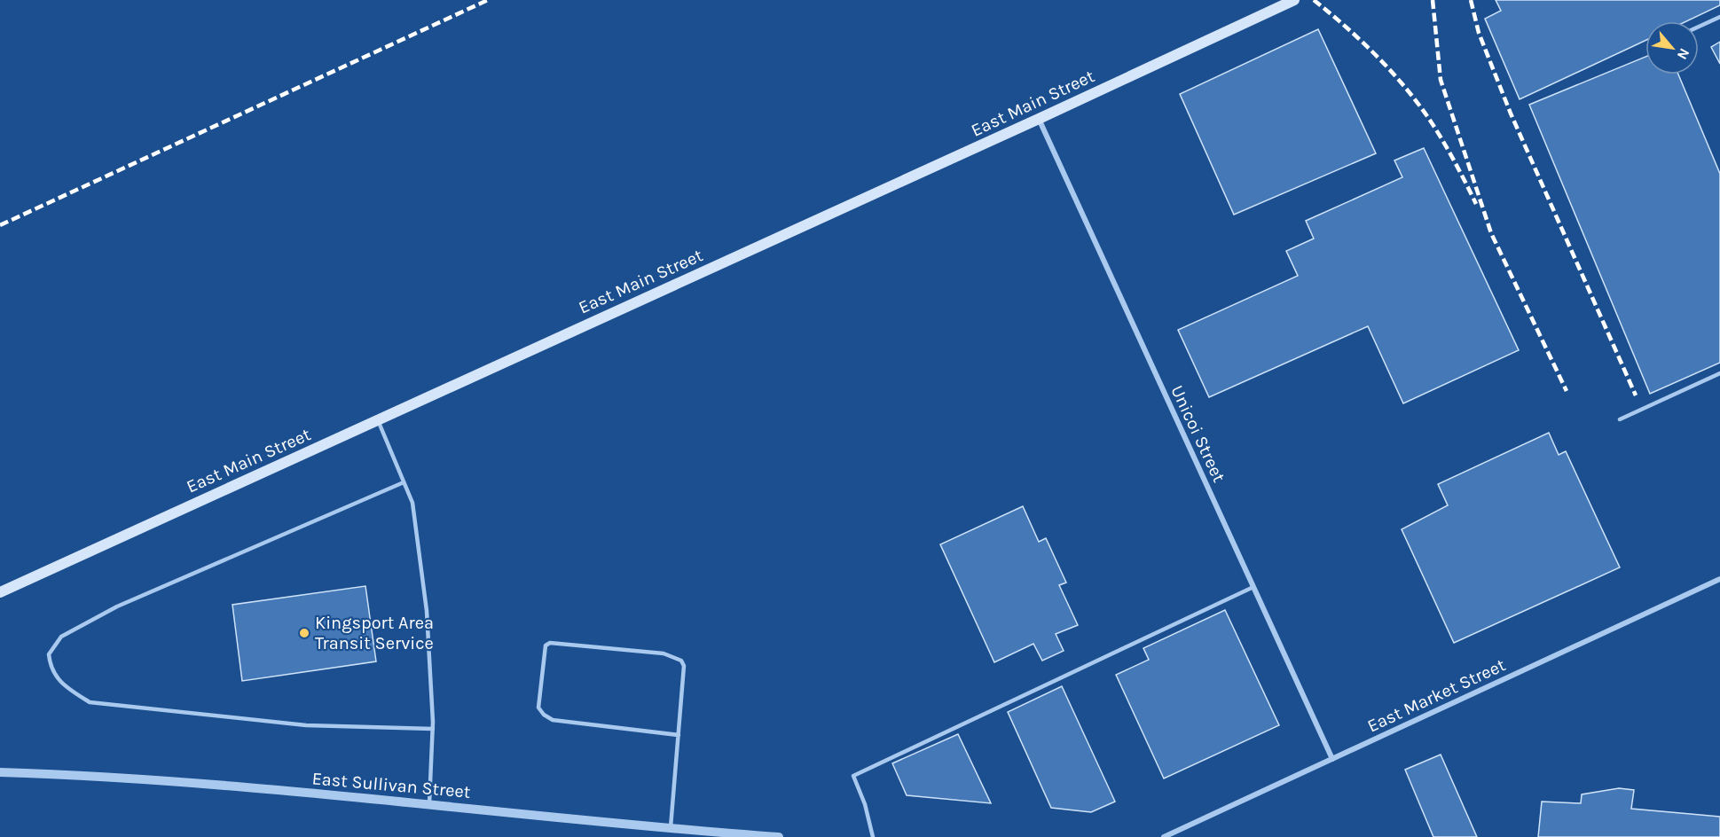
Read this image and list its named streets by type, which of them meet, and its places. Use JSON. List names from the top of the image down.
{
  "streets": {
    "main road": ["East Main Street"],
    "street": ["Unicoi Street", "East Market Street", "East Sullivan Street"]
  },
  "crossings": [
    ["East Main Street", "Unicoi Street"],
    ["Unicoi Street", "East Market Street"]
  ],
  "places": ["Kingsport Area Transit Service"],
  "north": "bottom right"
}
